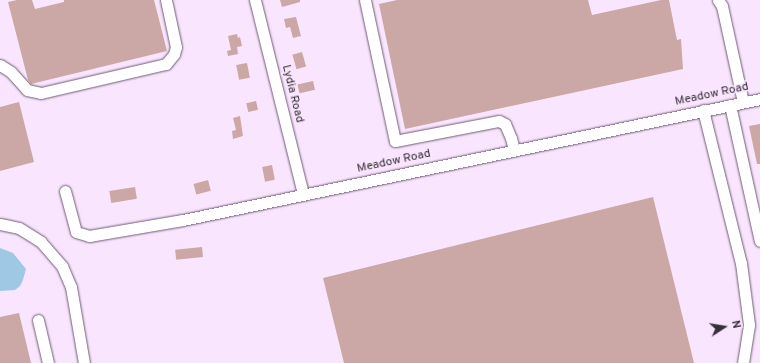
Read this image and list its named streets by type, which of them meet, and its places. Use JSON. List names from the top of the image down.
{
  "streets": {
    "street": ["Lydia Road", "Meadow Road"]
  },
  "crossings": [
    ["Lydia Road", "Meadow Road"]
  ],
  "north": "right"
}
